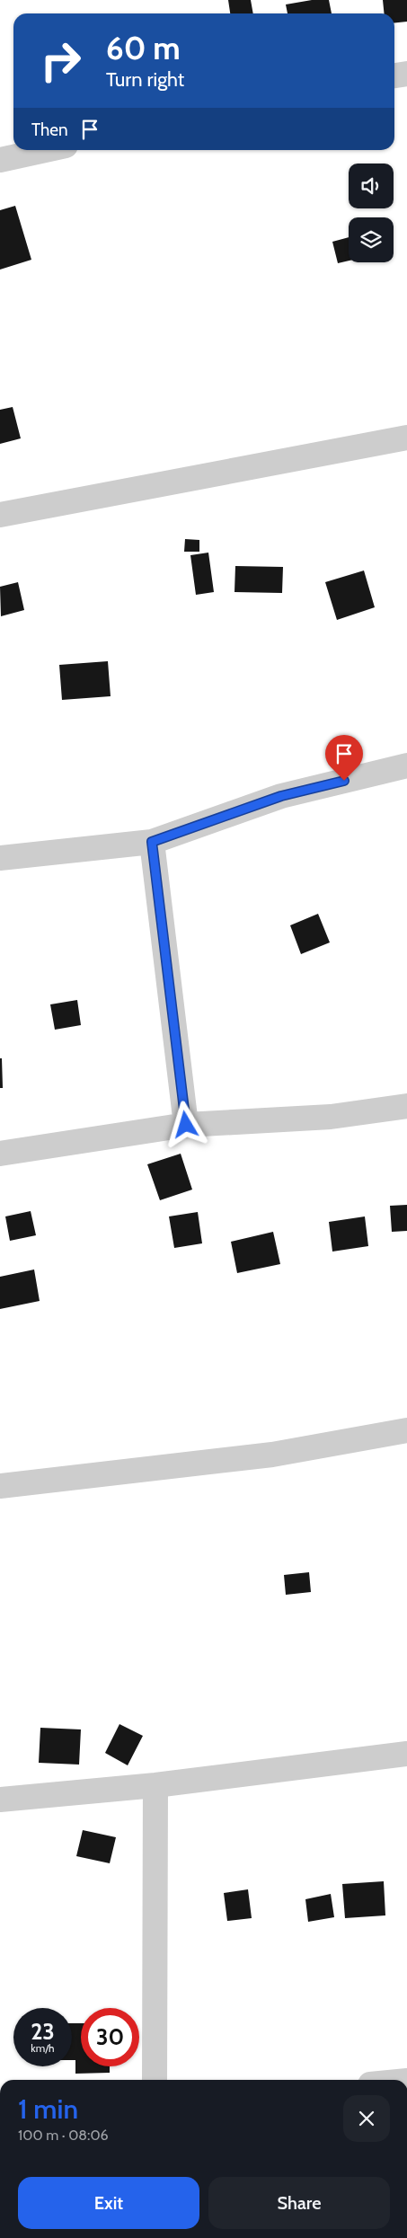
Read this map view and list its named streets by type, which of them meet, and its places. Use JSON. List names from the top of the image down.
{
  "page": {
    "turn": ["60 m", "Turn right"],
    "then": "Then",
    "speed": "23 km/h",
    "limit": "30",
    "heading": ["1 min", "100 m · 08:06"],
    "buttons": ["Exit", "Share"]
  }
}
